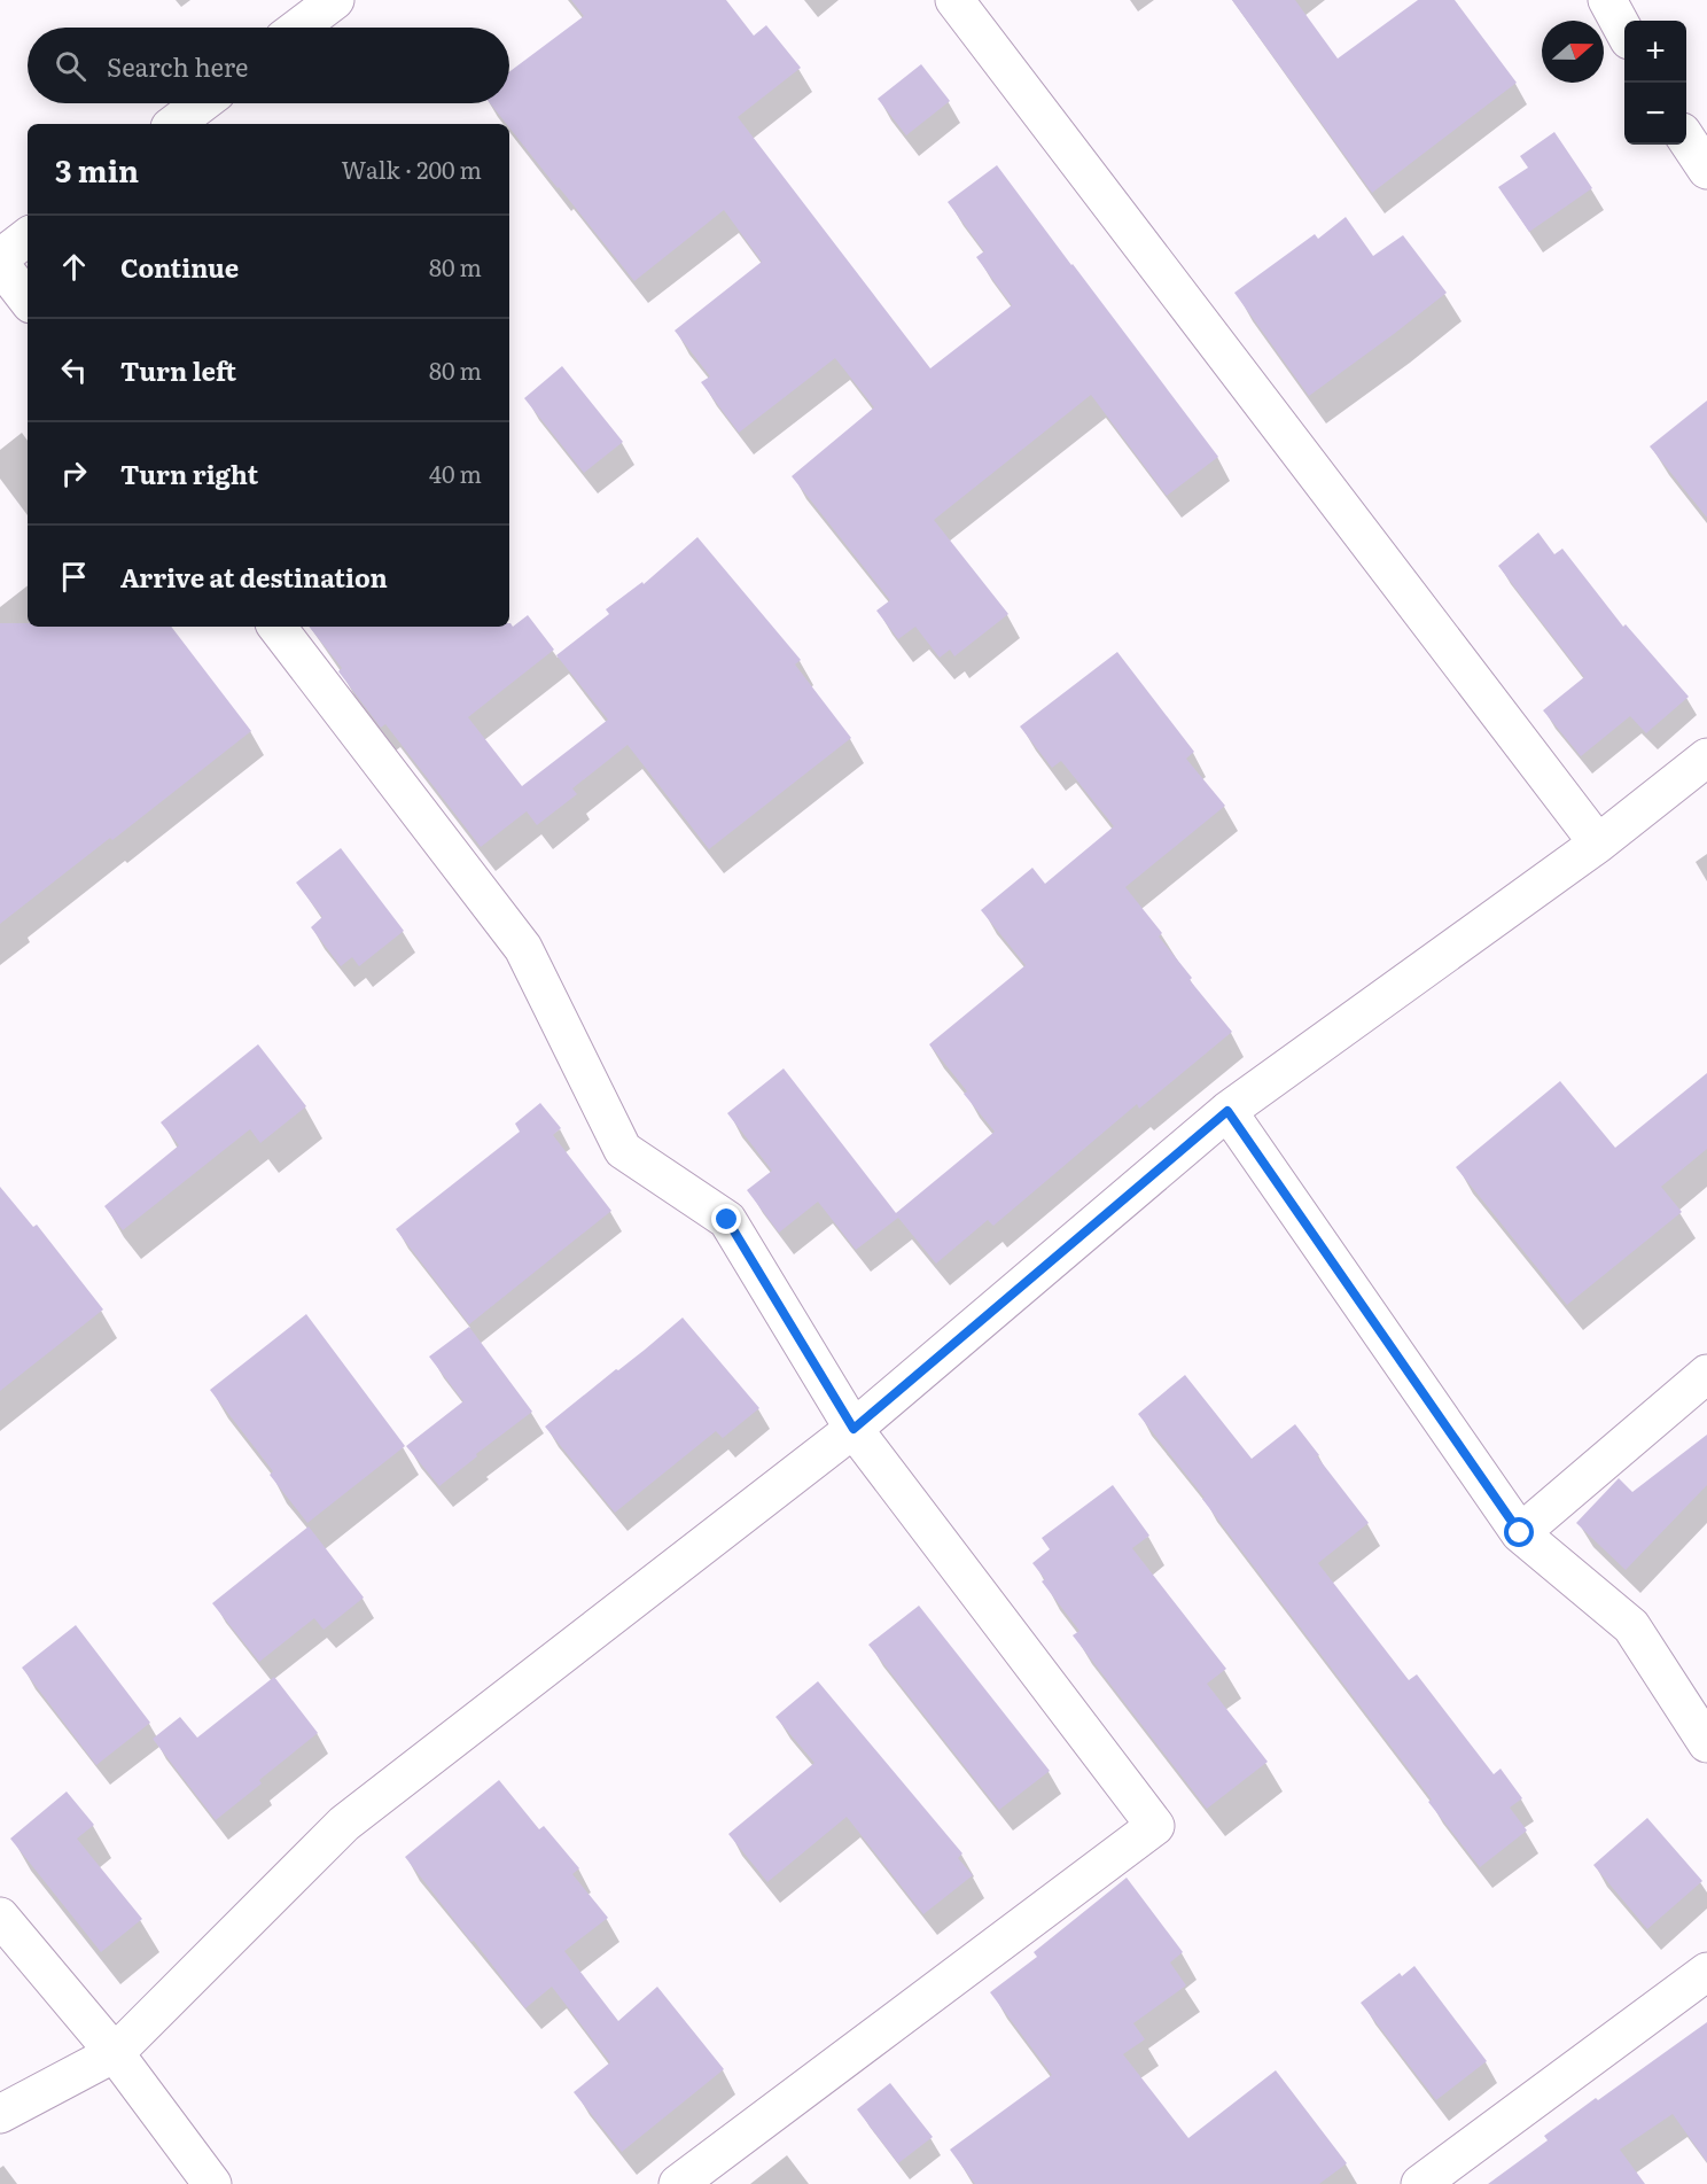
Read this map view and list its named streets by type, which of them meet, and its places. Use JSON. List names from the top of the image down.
{
  "north": "right",
  "page": {
    "map_buttons": ["+", "−"],
    "search": "Search here",
    "heading": ["3 min", "Walk · 200 m"],
    "list": [
      ["Continue", "80 m"],
      ["Turn left", "80 m"],
      ["Turn right", "40 m"],
      "Arrive at destination"
    ]
  }
}
